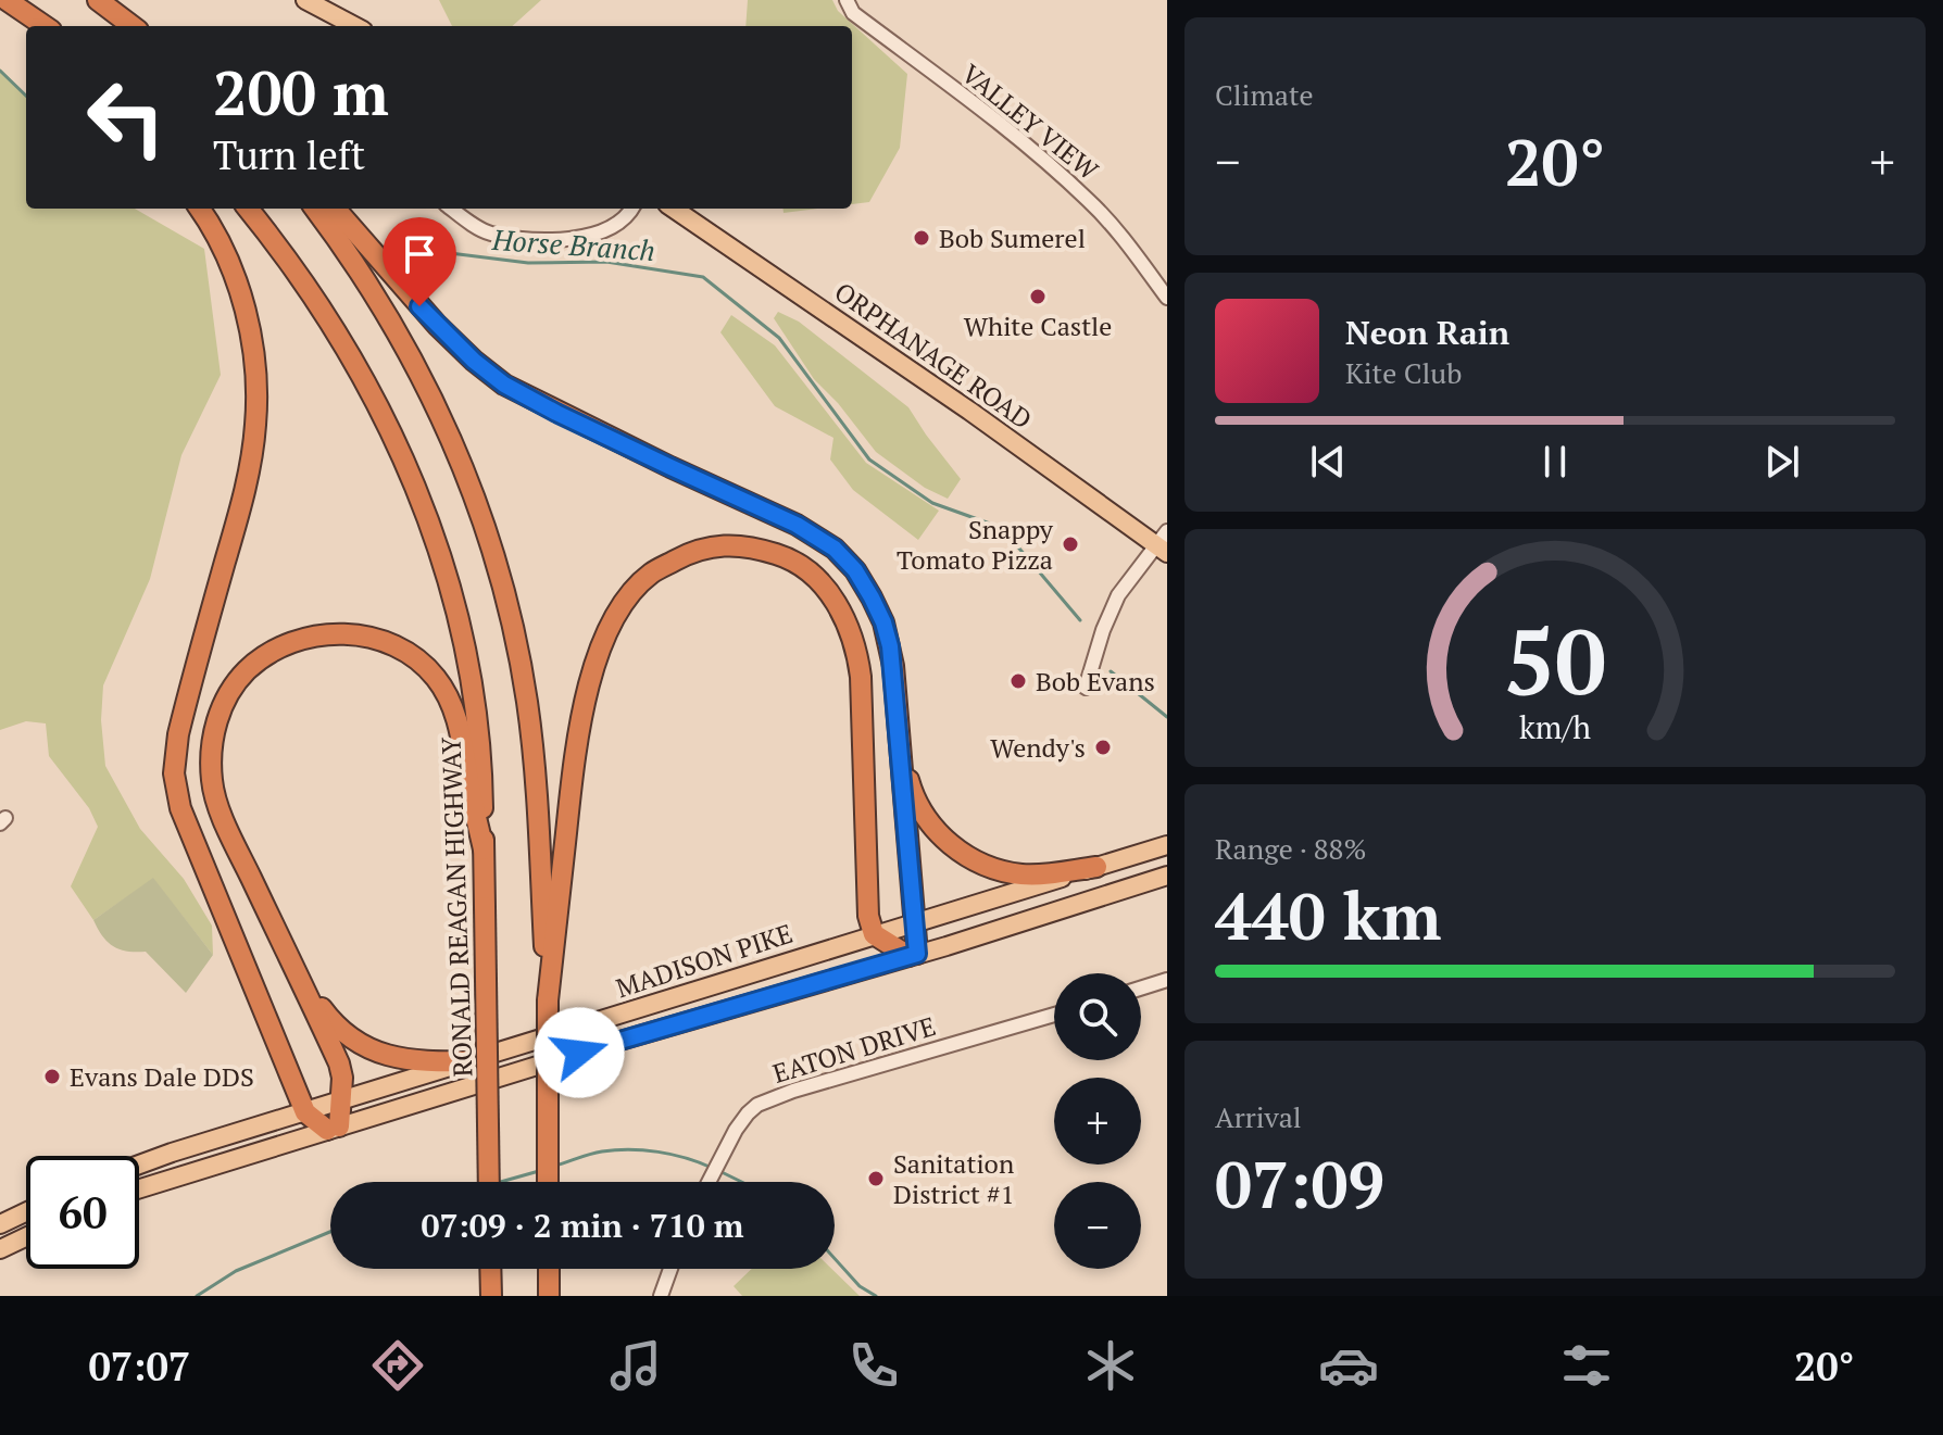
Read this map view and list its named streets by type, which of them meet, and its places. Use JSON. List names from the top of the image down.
{
  "streets": {
    "highway": ["RONALD REAGAN HIGHWAY"],
    "main road": ["ORPHANAGE ROAD", "MADISON PIKE"],
    "street": ["VALLEY VIEW", "EATON DRIVE"]
  },
  "water": ["Horse Branch"],
  "places": [
    "Bob Sumerel",
    "White Castle",
    "Snappy Tomato Pizza",
    "Bob Evans",
    "Wendy's",
    "Evans Dale DDS",
    "Sanitation District #1"
  ],
  "page": {
    "tile": [
      "Climate",
      ["Range · 88%", "440 km"],
      ["Arrival", "07:09"]
    ],
    "turn": ["200 m", "Turn left"],
    "heat": ["−", "20°", "+"],
    "song": ["Neon Rain", "Kite Club"],
    "map_buttons": ["+", "−"],
    "limit": "60",
    "trip": "07:09 · 2 min · 710 m",
    "tabs": ["07:07", "20°"],
    "gauge": ["50", "km/h"]
  }
}
